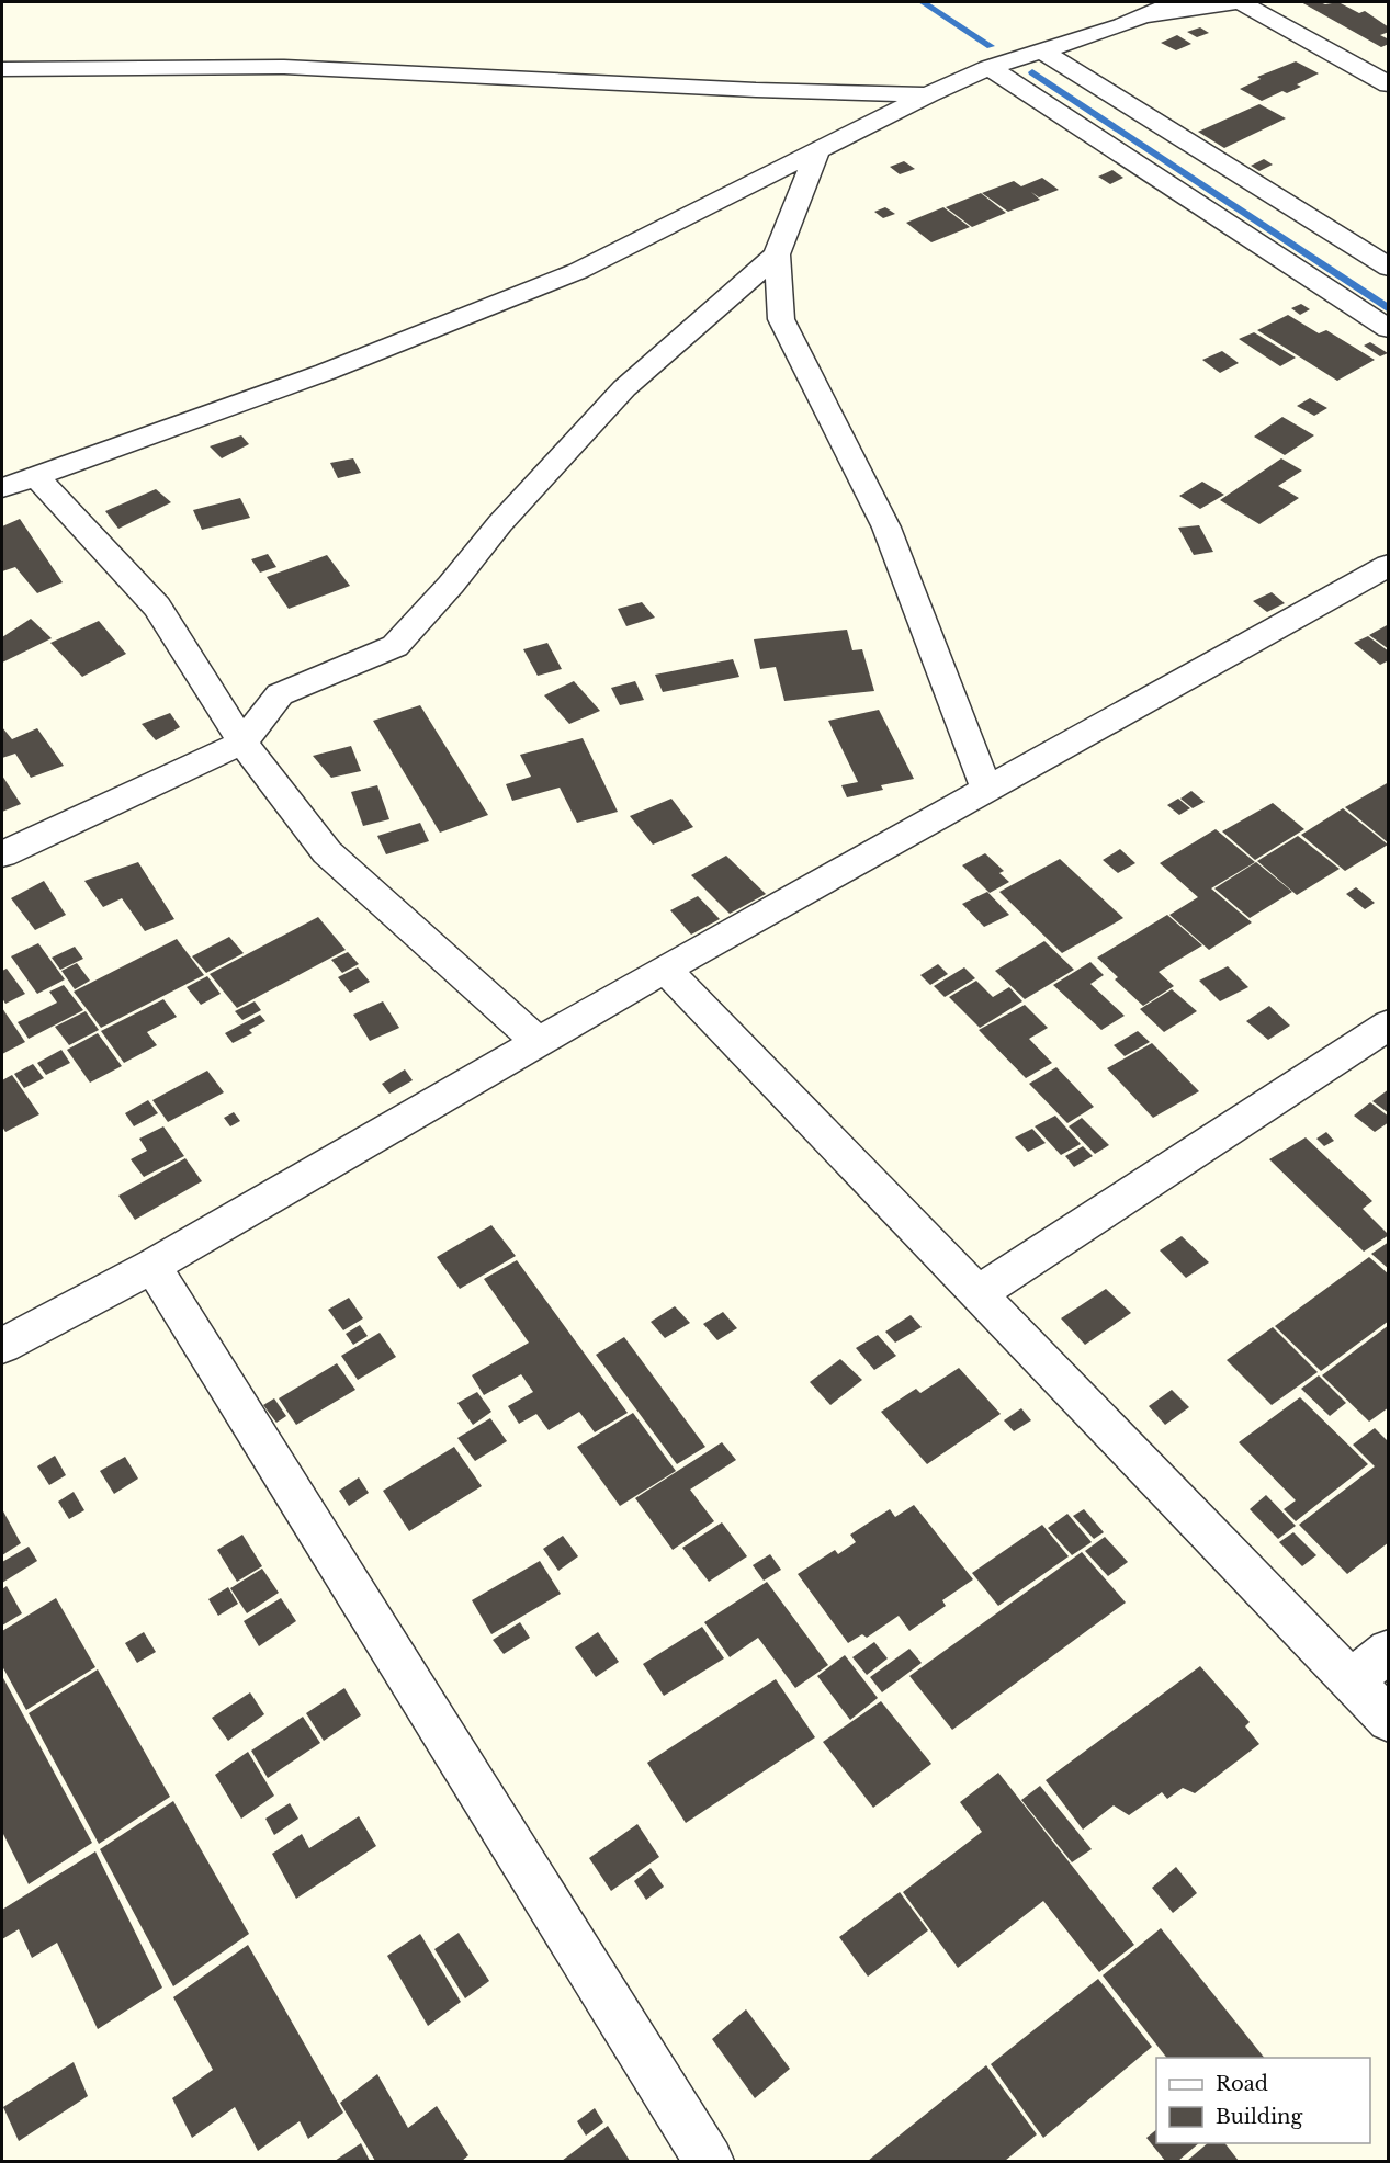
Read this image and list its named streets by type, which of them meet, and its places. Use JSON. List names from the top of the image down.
{
  "legend": ["Road", "Building"]
}
